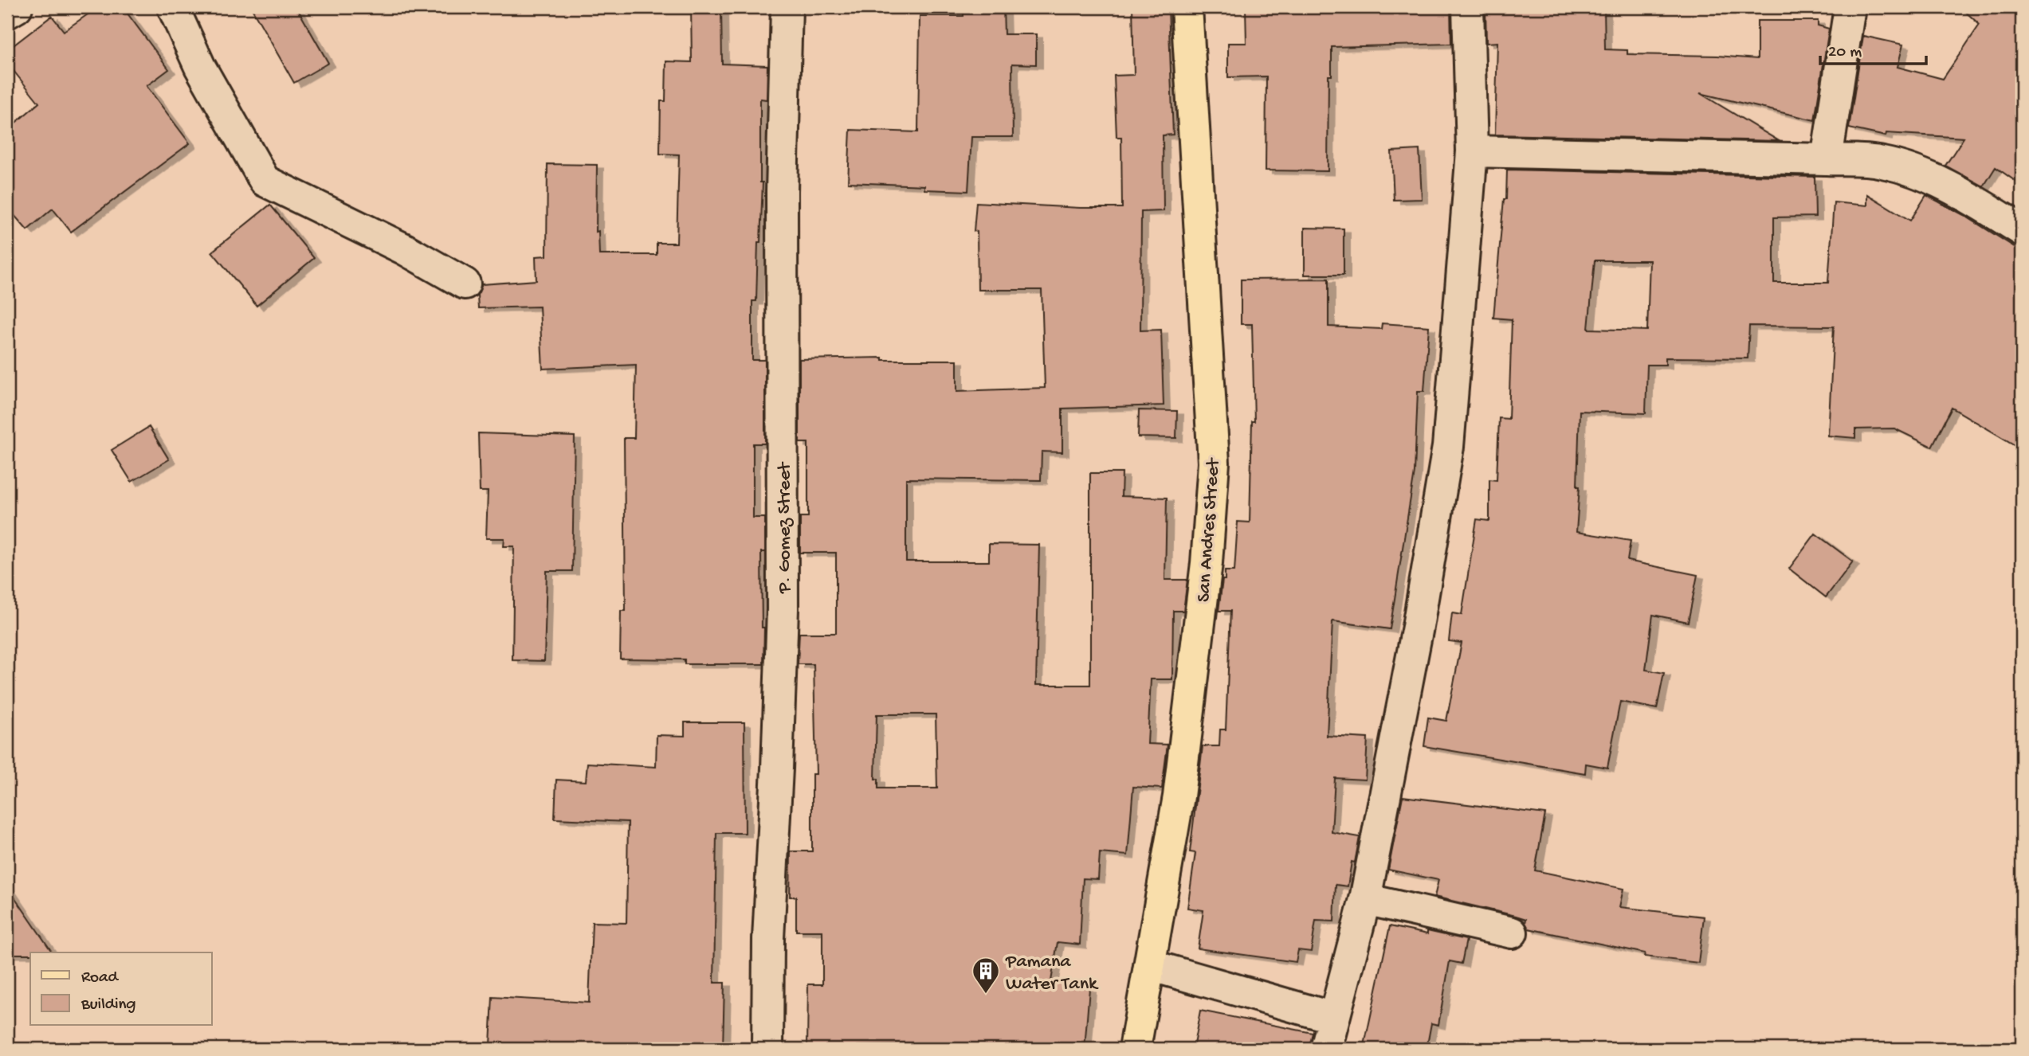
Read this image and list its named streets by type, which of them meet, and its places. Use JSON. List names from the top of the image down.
{
  "streets": {
    "main road": ["San Andres Street"],
    "street": ["P. Gomez Street"]
  },
  "places": {
    "building": ["Pamana Water Tank"]
  },
  "legend": ["Road", "Building"],
  "scale_bar": "20 m"
}
